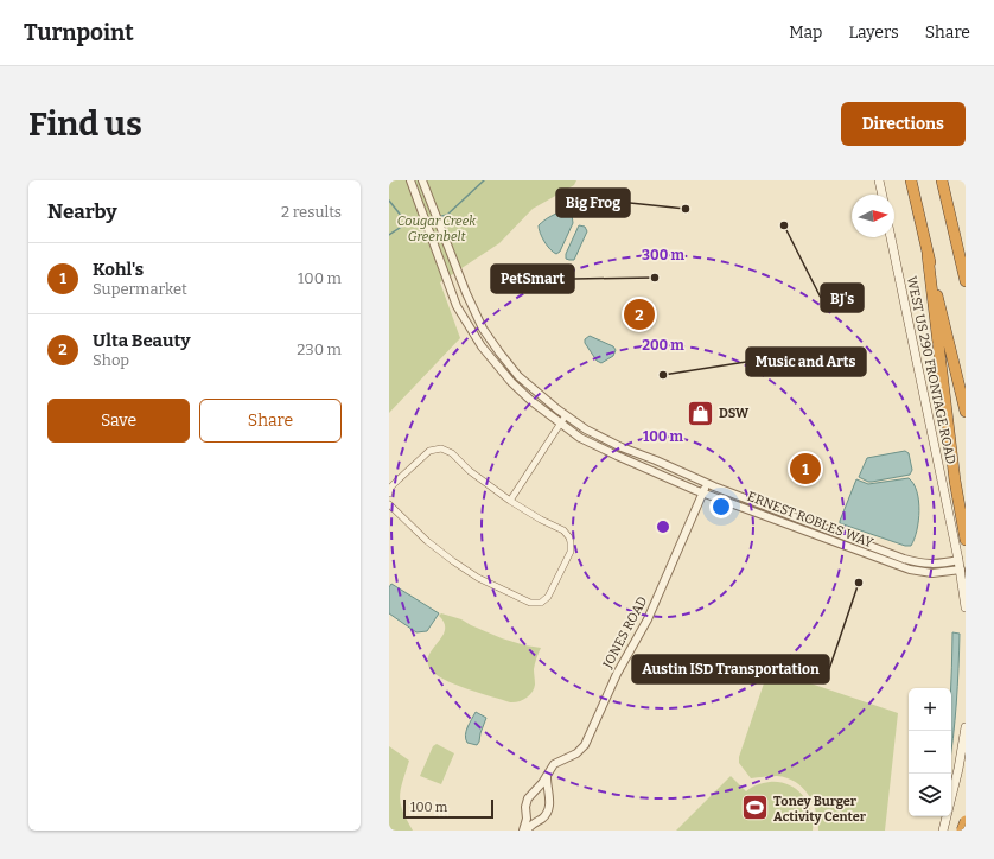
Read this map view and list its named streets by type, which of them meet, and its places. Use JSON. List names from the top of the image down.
{
  "streets": {
    "main road": ["WEST US 290 FRONTAGE ROAD"],
    "street": ["ERNEST ROBLES WAY", "JONES ROAD"]
  },
  "crossings": [
    ["WEST US 290 FRONTAGE ROAD", "ERNEST ROBLES WAY"],
    ["ERNEST ROBLES WAY", "JONES ROAD"]
  ],
  "parks": ["Cougar Creek Greenbelt"],
  "places": {
    "other": [
      "Big Frog",
      "BJ's",
      "PetSmart",
      "Music and Arts",
      "Austin ISD Transportation"
    ],
    "shop": ["DSW"],
    "sports": ["Toney Burger Activity Center"]
  },
  "scale_bar": "100 m",
  "north": "right",
  "page": {
    "header": "Turnpoint",
    "nav": ["Map", "Layers", "Share"],
    "buttons": [
      "Directions",
      ["Save", "Share"]
    ],
    "title": "Find us",
    "heading": ["Nearby", "2 results"],
    "list": [
      {
        "mark": "1",
        "name": "Kohl's",
        "note": "Supermarket",
        "value": "100 m"
      },
      {
        "mark": "2",
        "name": "Ulta Beauty",
        "note": "Shop",
        "value": "230 m"
      }
    ],
    "pins": ["2", "1"],
    "map_buttons": ["+", "−"],
    "scale": "100 m"
  },
  "rings": ["300 m", "200 m", "100 m"]
}
